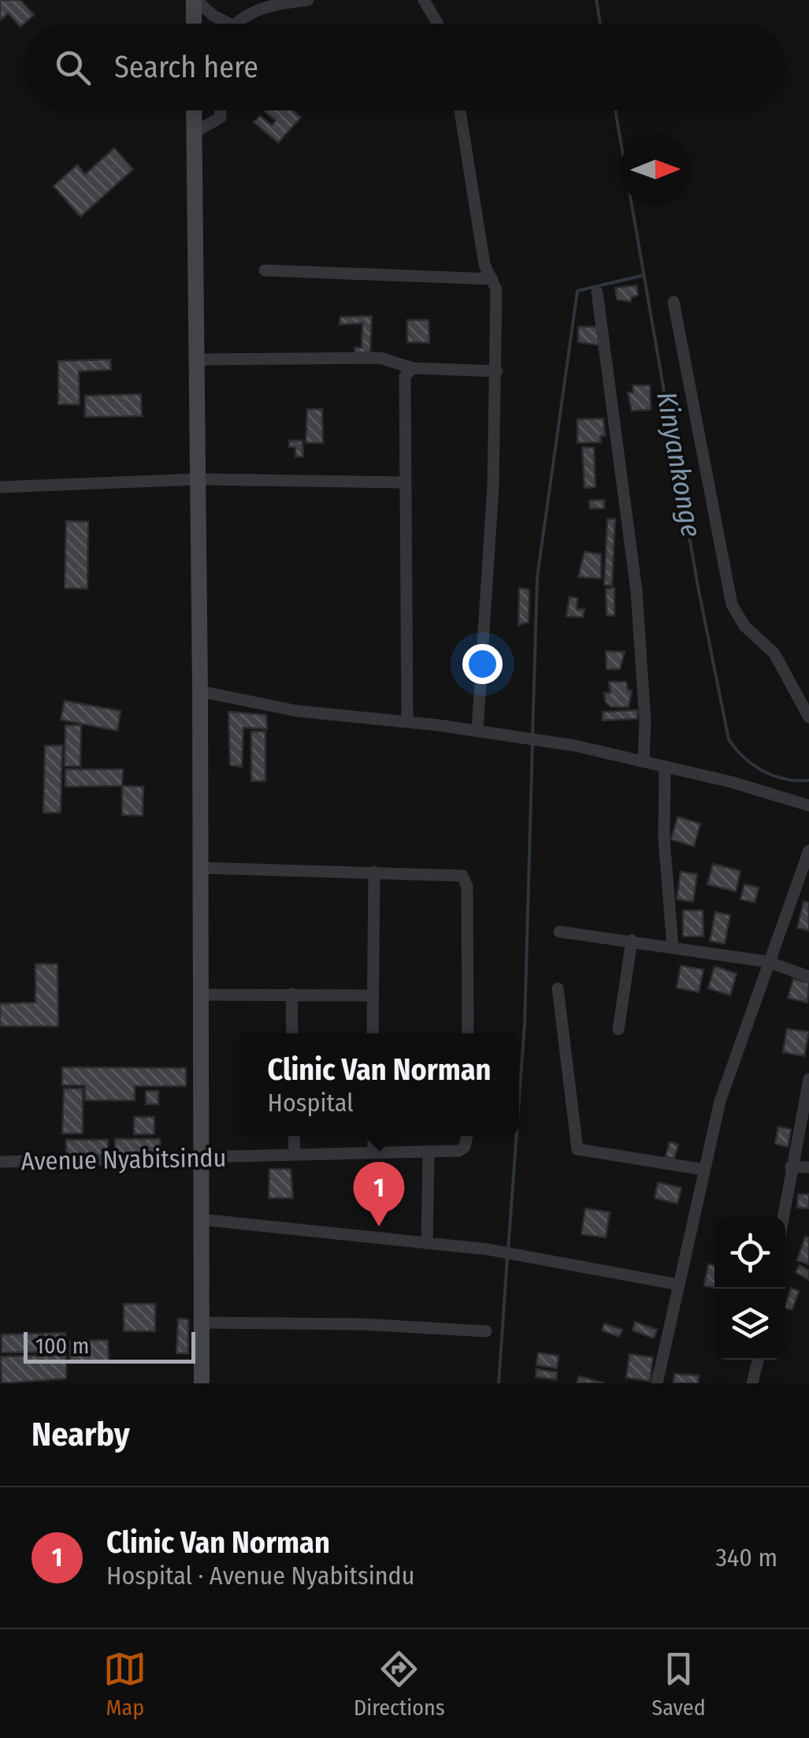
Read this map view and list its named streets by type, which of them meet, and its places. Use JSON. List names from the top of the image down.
{
  "streets": {
    "street": ["Avenue Nyabitsindu"]
  },
  "water": ["Kinyankonge"],
  "scale_bar": "100 m",
  "north": "right",
  "page": {
    "search": "Search here",
    "popup": ["Clinic Van Norman", "Hospital"],
    "pins": "1",
    "scale": "100 m",
    "heading": "Nearby",
    "list": [
      {
        "mark": "1",
        "name": "Clinic Van Norman",
        "note": "Hospital · Avenue Nyabitsindu",
        "value": "340 m"
      }
    ],
    "nav": ["Map", "Directions", "Saved"]
  }
}
